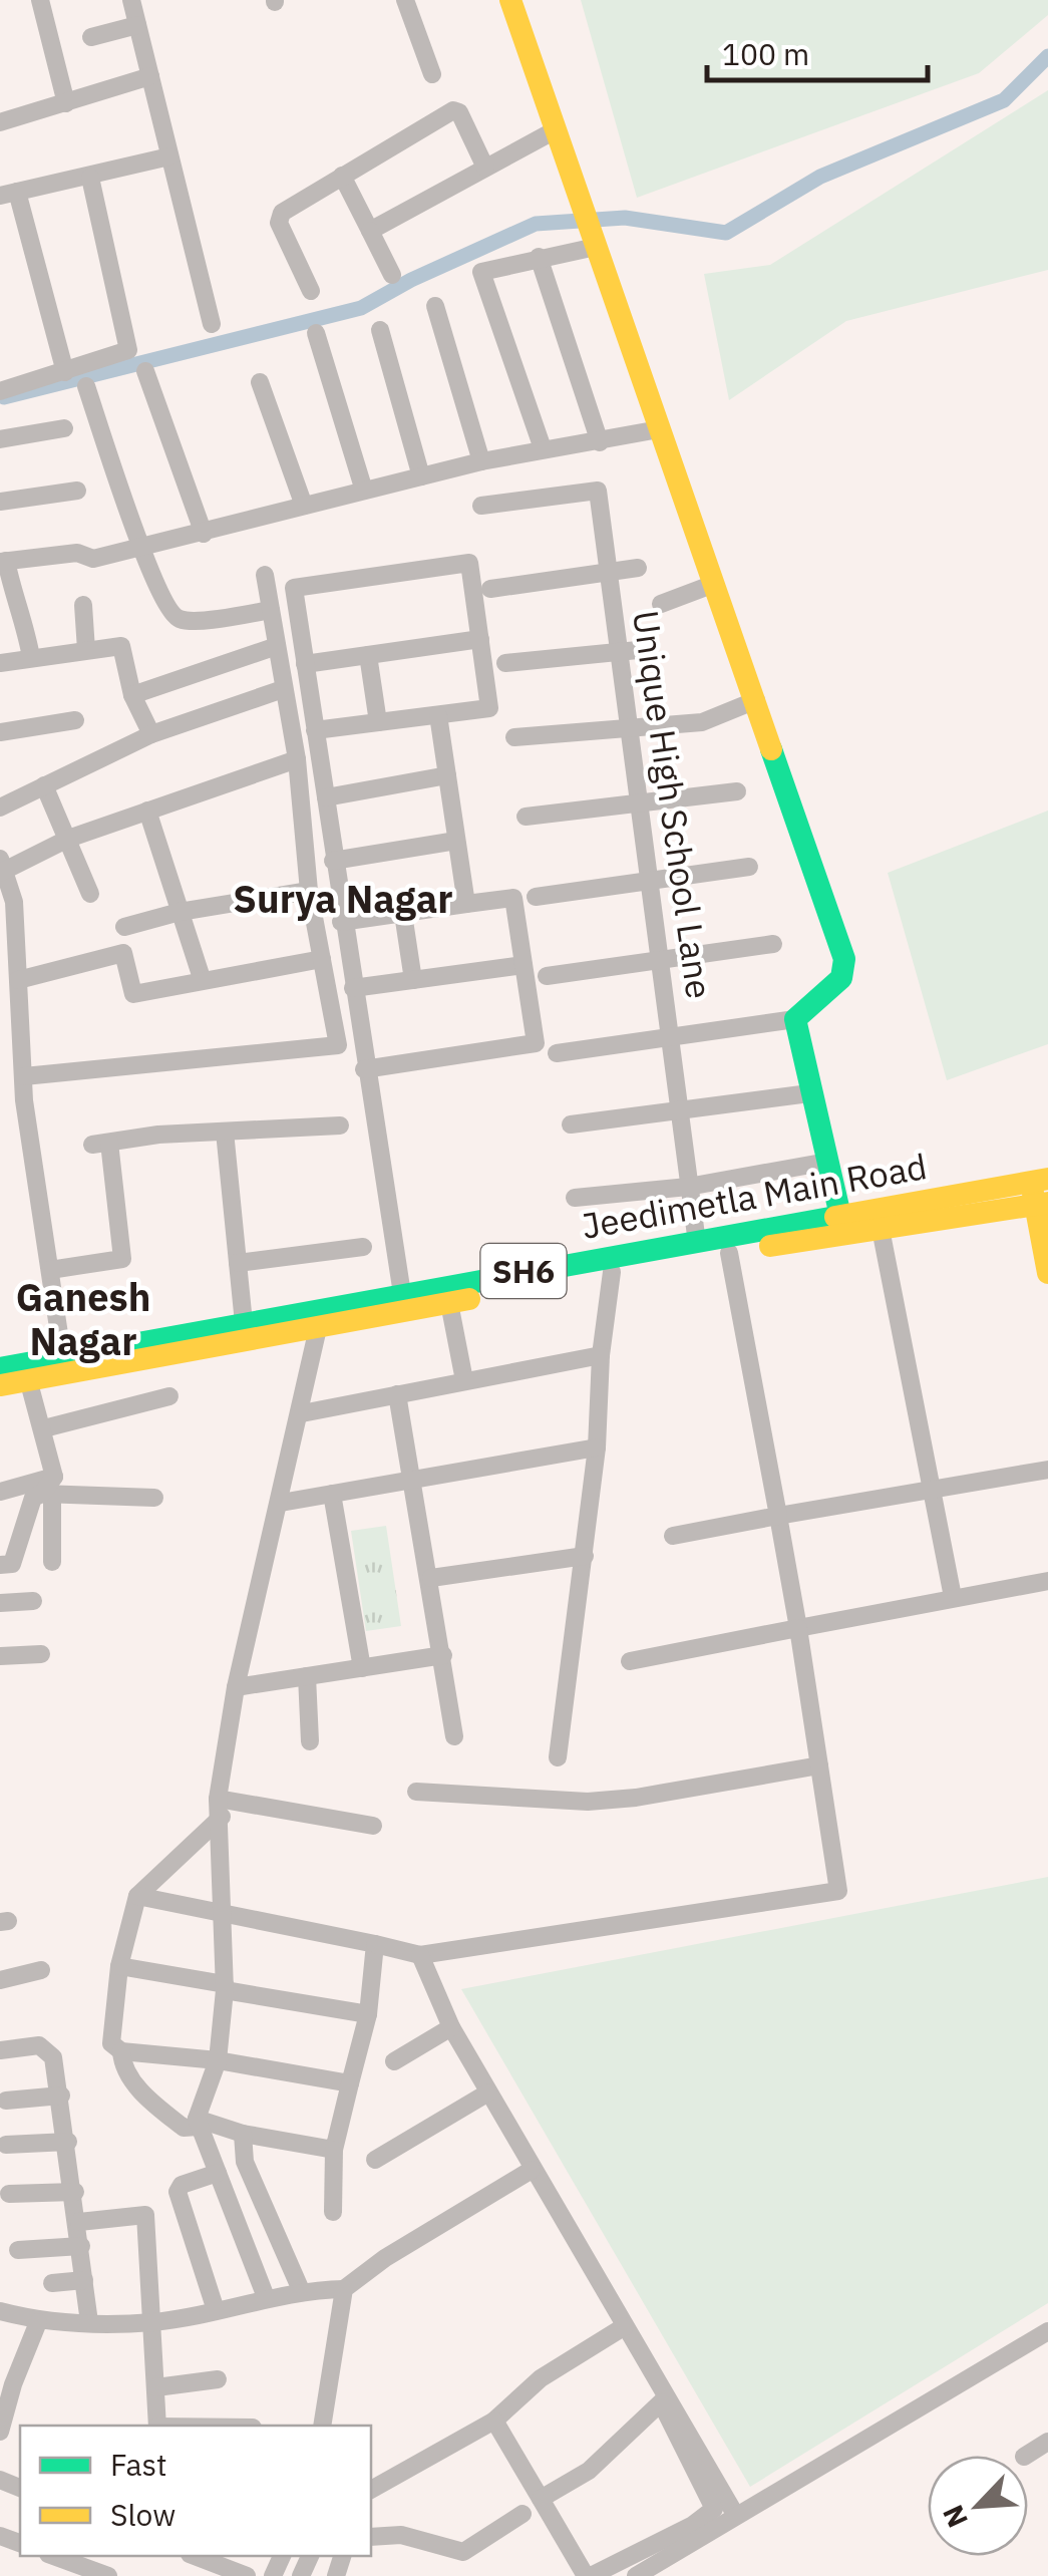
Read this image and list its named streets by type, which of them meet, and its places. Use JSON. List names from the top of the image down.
{
  "streets": {
    "main road": ["Jeedimetla Main Road", "SH6"],
    "street": ["Unique High School Lane"]
  },
  "crossings": [
    ["Unique High School Lane", "Jeedimetla Main Road"]
  ],
  "districts": ["Surya Nagar", "Ganesh Nagar"],
  "legend": ["Fast", "Slow"],
  "scale_bar": "100 m",
  "north": "bottom left"
}
